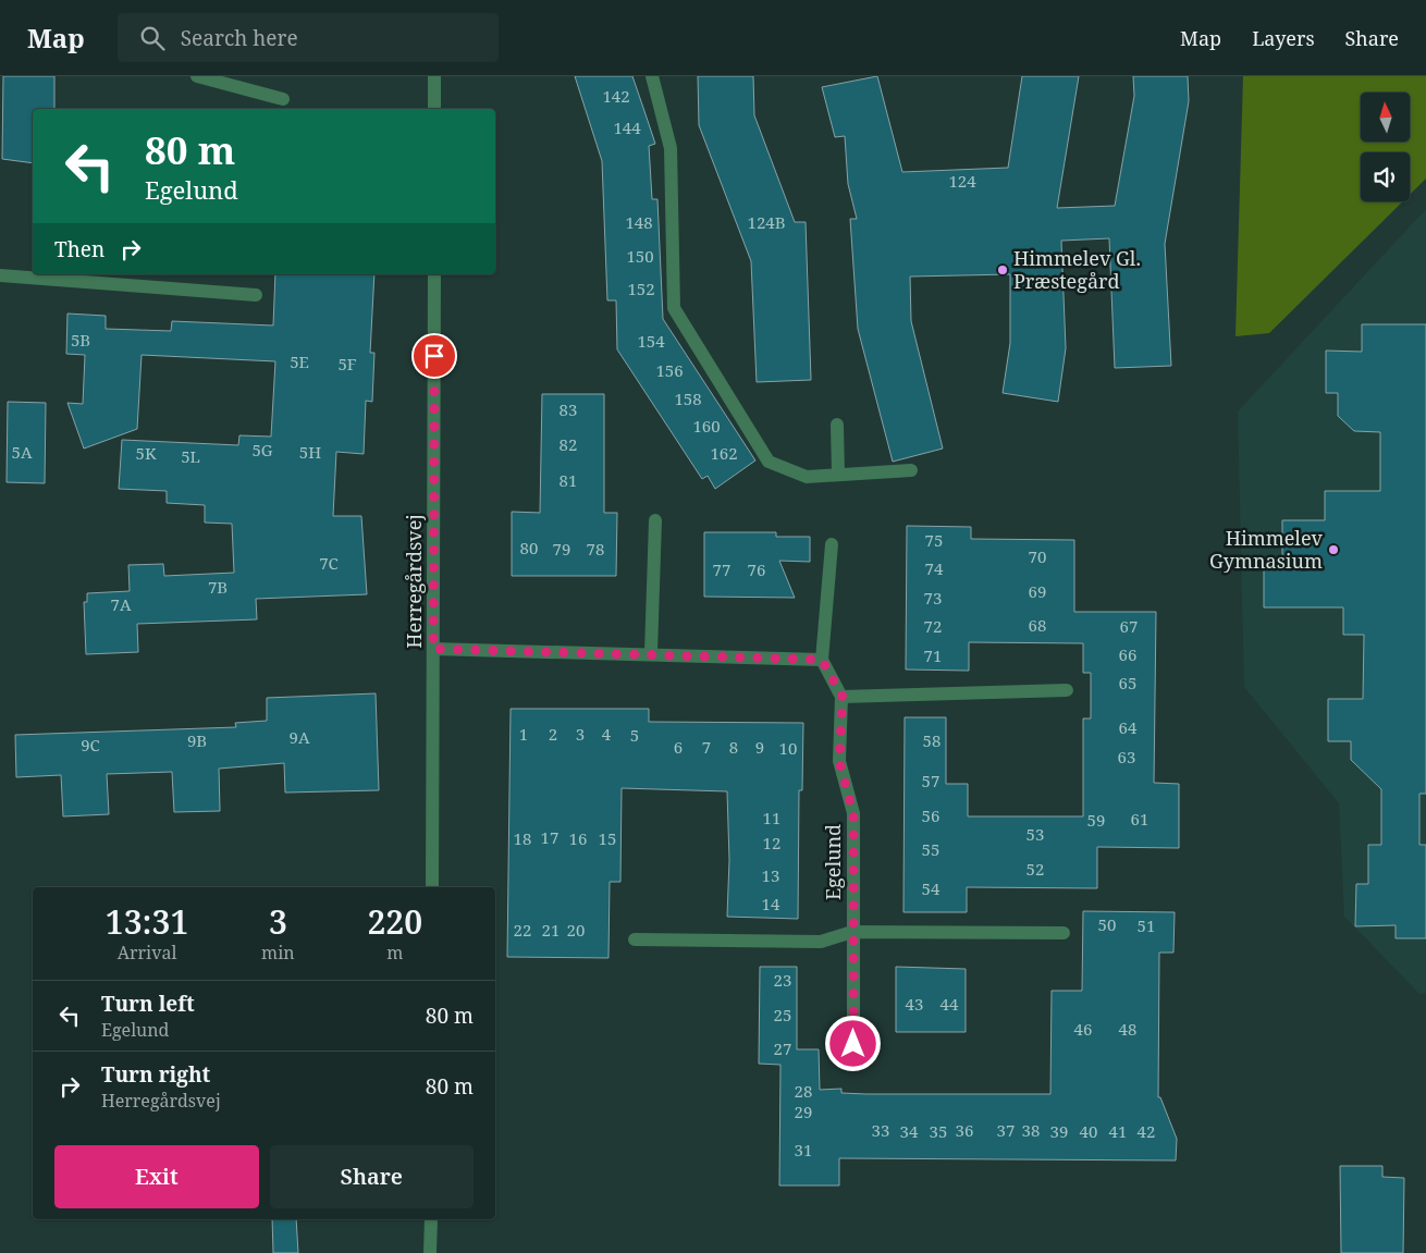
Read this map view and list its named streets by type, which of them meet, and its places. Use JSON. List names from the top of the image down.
{
  "streets": {
    "street": ["Herregårdsvej", "Egelund"]
  },
  "places": ["Himmelev Gl. Præstegård", "Himmelev Gymnasium"],
  "house_numbers": [
    "142",
    "144",
    "124",
    "148",
    "124B",
    "150",
    "152",
    "5B",
    "154",
    "5E",
    "5F",
    "156",
    "158",
    "83",
    "160",
    "82",
    "5G",
    "5A",
    "5H",
    "5K",
    "162",
    "5L",
    "81",
    "75",
    "80",
    "79",
    "78",
    "70",
    "7C",
    "74",
    "77",
    "76",
    "7B",
    "69",
    "73",
    "7A",
    "68",
    "72",
    "67",
    "66",
    "71",
    "65",
    "64",
    "1",
    "2",
    "3",
    "4",
    "5",
    "9A",
    "9B",
    "58",
    "9C",
    "6",
    "7",
    "8",
    "9",
    "10",
    "63",
    "57",
    "56",
    "11",
    "61",
    "59",
    "53",
    "17",
    "18",
    "16",
    "15",
    "12",
    "55",
    "52",
    "13",
    "54",
    "14",
    "50",
    "51",
    "22",
    "21",
    "20",
    "23",
    "43",
    "44",
    "25",
    "46",
    "48",
    "27",
    "28",
    "29",
    "33",
    "36",
    "37",
    "38",
    "34",
    "35",
    "39",
    "40",
    "41",
    "42",
    "31"
  ],
  "north": "top",
  "page": {
    "header": "Map",
    "search": "Search here",
    "nav": ["Map", "Layers", "Share"],
    "turn": ["80 m", "Egelund"],
    "then": "Then",
    "eta": [
      "13:31",
      "Arrival",
      "3",
      "min",
      "220",
      "m"
    ],
    "list": [
      {
        "name": "Turn left",
        "note": "Egelund",
        "value": "80 m"
      },
      {
        "name": "Turn right",
        "note": "Herregårdsvej",
        "value": "80 m"
      }
    ],
    "buttons": ["Exit", "Share"]
  }
}
